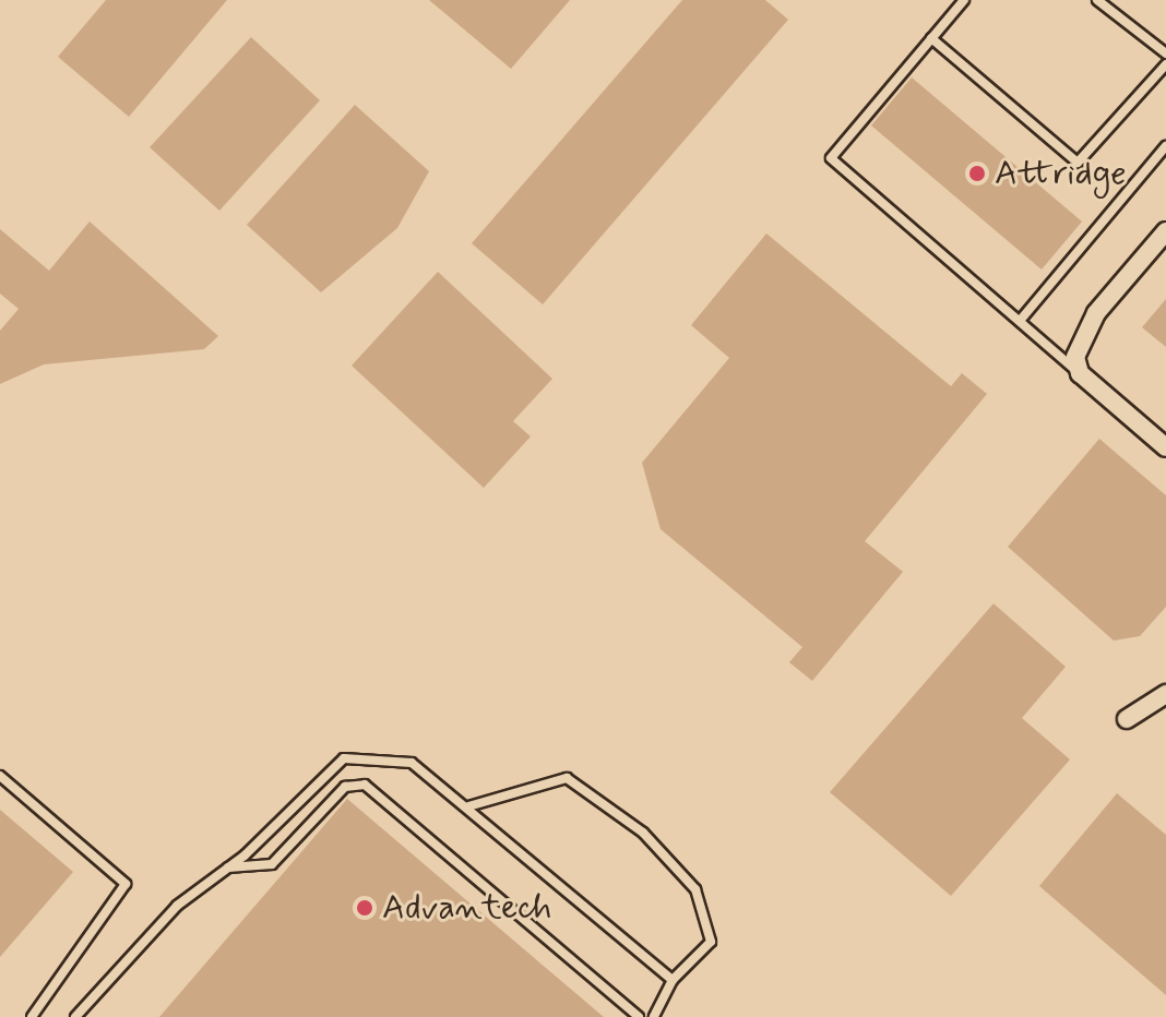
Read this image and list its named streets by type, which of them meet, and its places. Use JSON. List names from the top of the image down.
{
  "places": ["Attridge", "Advantech"]
}
